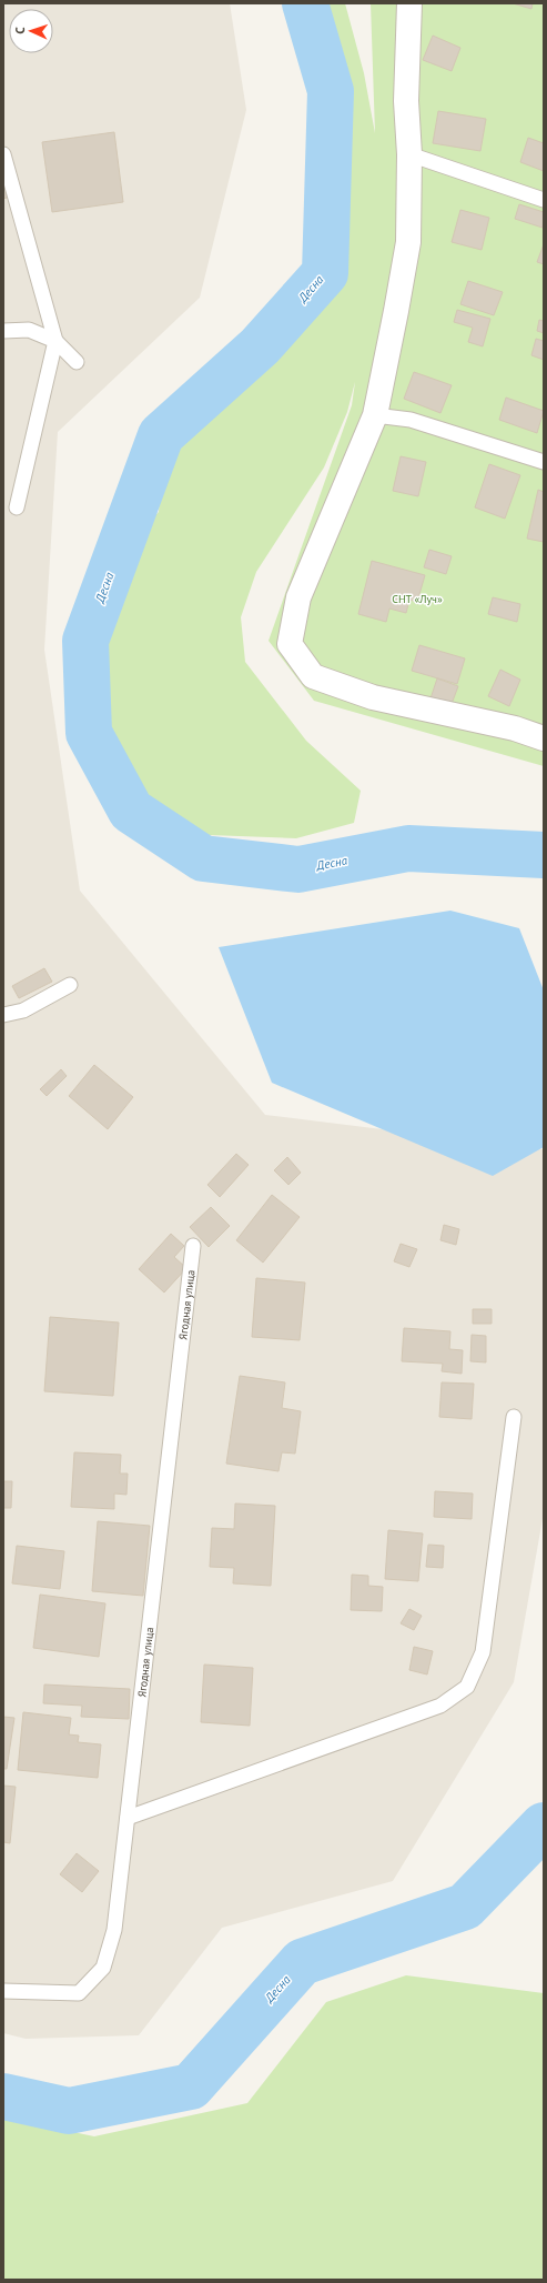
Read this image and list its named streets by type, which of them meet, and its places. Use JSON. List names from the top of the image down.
{
  "streets": {
    "lane": ["Ягодная улица"]
  },
  "water": ["Десна"],
  "parks": ["СНТ «Луч»"],
  "north": "left"
}
